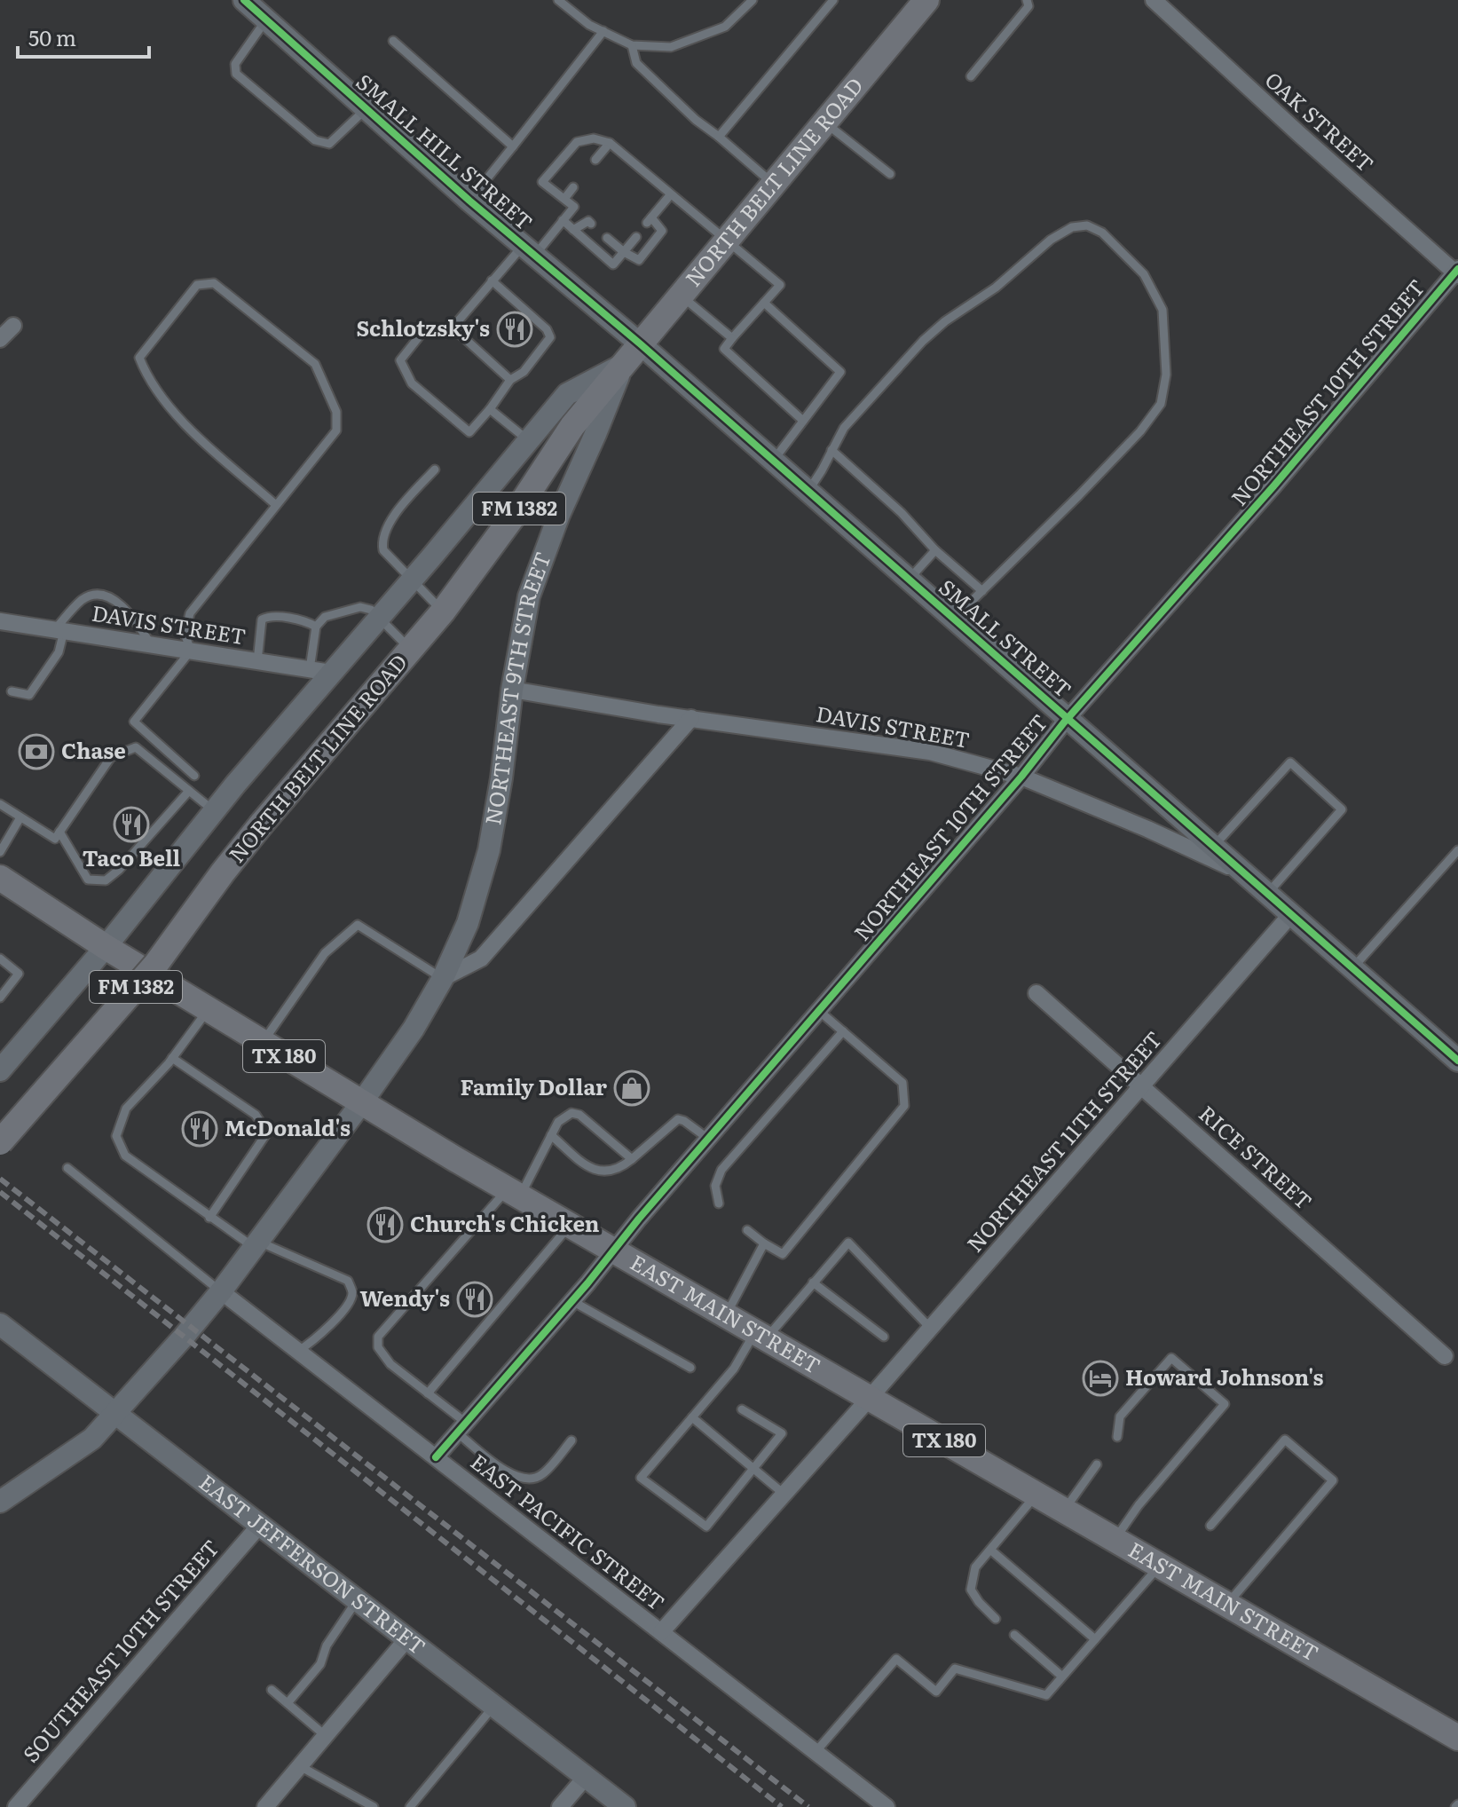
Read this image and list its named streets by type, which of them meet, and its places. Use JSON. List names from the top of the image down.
{
  "streets": {
    "main road": [
      "NORTH BELT LINE ROAD",
      "FM 1382",
      "TX 180",
      "EAST MAIN STREET"
    ],
    "street": [
      "OAK STREET",
      "SMALL HILL STREET",
      "NORTHEAST 10TH STREET",
      "DAVIS STREET",
      "SMALL STREET",
      "NORTHEAST 9TH STREET",
      "NORTHEAST 11TH STREET",
      "RICE STREET",
      "EAST PACIFIC STREET",
      "EAST JEFFERSON STREET",
      "SOUTHEAST 10TH STREET"
    ]
  },
  "crossings": [
    ["OAK STREET", "NORTHEAST 10TH STREET"],
    ["SMALL HILL STREET", "NORTH BELT LINE ROAD"],
    ["SMALL HILL STREET", "SMALL STREET"],
    ["NORTH BELT LINE ROAD", "FM 1382"],
    ["NORTH BELT LINE ROAD", "DAVIS STREET"],
    ["NORTH BELT LINE ROAD", "SMALL STREET"],
    ["NORTH BELT LINE ROAD", "NORTHEAST 9TH STREET"],
    ["NORTH BELT LINE ROAD", "EAST MAIN STREET"],
    ["NORTHEAST 10TH STREET", "DAVIS STREET"],
    ["NORTHEAST 10TH STREET", "SMALL STREET"],
    ["NORTHEAST 10TH STREET", "EAST MAIN STREET"],
    ["FM 1382", "EAST MAIN STREET"],
    ["DAVIS STREET", "SMALL STREET"],
    ["DAVIS STREET", "NORTHEAST 9TH STREET"],
    ["SMALL STREET", "NORTHEAST 11TH STREET"],
    ["NORTHEAST 9TH STREET", "EAST MAIN STREET"],
    ["NORTHEAST 9TH STREET", "EAST PACIFIC STREET"],
    ["NORTHEAST 9TH STREET", "EAST JEFFERSON STREET"],
    ["NORTHEAST 11TH STREET", "RICE STREET"],
    ["NORTHEAST 11TH STREET", "EAST MAIN STREET"],
    ["NORTHEAST 11TH STREET", "EAST PACIFIC STREET"],
    ["EAST JEFFERSON STREET", "SOUTHEAST 10TH STREET"]
  ],
  "places": {
    "restaurant": [
      "Schlotzsky's",
      "Taco Bell",
      "McDonald's",
      "Church's Chicken",
      "Wendy's"
    ],
    "bank": ["Chase"],
    "shop": ["Family Dollar"],
    "hotel": ["Howard Johnson's"]
  },
  "scale_bar": "50 m"
}
